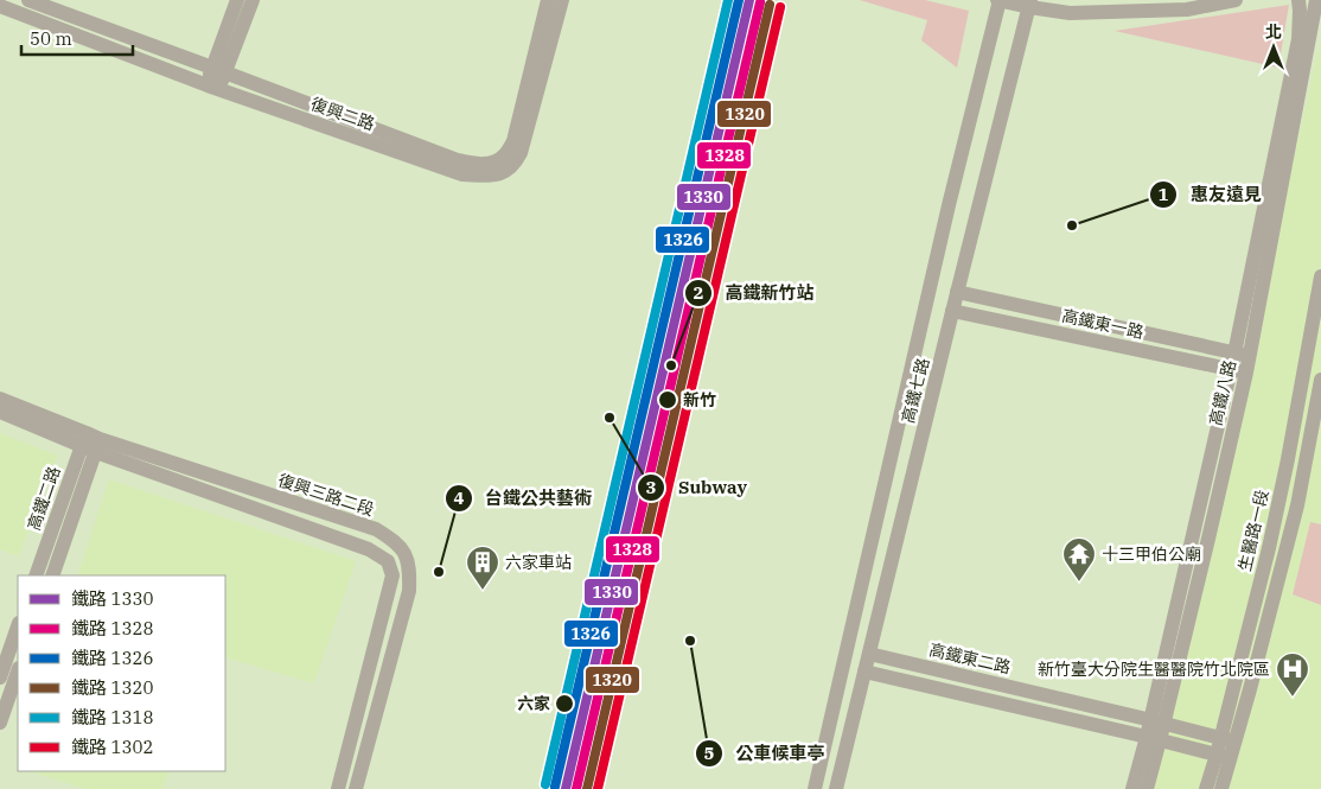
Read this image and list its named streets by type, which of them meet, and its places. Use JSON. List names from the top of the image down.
{
  "streets": {
    "street": [
      "復興二路",
      "高鐵東一路",
      "高鐵七路",
      "高鐵八路",
      "復興三路二段",
      "高鐵二路",
      "生醫路一段",
      "高鐵東二路"
    ]
  },
  "crossings": [
    ["高鐵東一路", "高鐵七路"],
    ["高鐵東一路", "高鐵八路"],
    ["高鐵七路", "高鐵東二路"],
    ["高鐵八路", "高鐵東二路"],
    ["復興三路二段", "高鐵二路"],
    ["生醫路一段", "高鐵東二路"]
  ],
  "places": {
    "other": [
      "惠友遠見",
      "高鐵新竹站",
      "新竹",
      "Subway",
      "台鐵公共藝術",
      "公車候車亭",
      "六家"
    ],
    "temple": ["十三甲伯公廟"],
    "building": ["六家車站"],
    "hospital": ["新竹臺大分院生醫醫院竹北院區"]
  },
  "lines": [
    "rail line 1330",
    "rail line 1326",
    "rail line 1318",
    "rail line 1328",
    "rail line 1320",
    "rail line 1302"
  ],
  "legend": [
    "鐵路 1330",
    "鐵路 1328",
    "鐵路 1326",
    "鐵路 1320",
    "鐵路 1318",
    "鐵路 1302"
  ],
  "scale_bar": "50 m",
  "north": "top"
}
